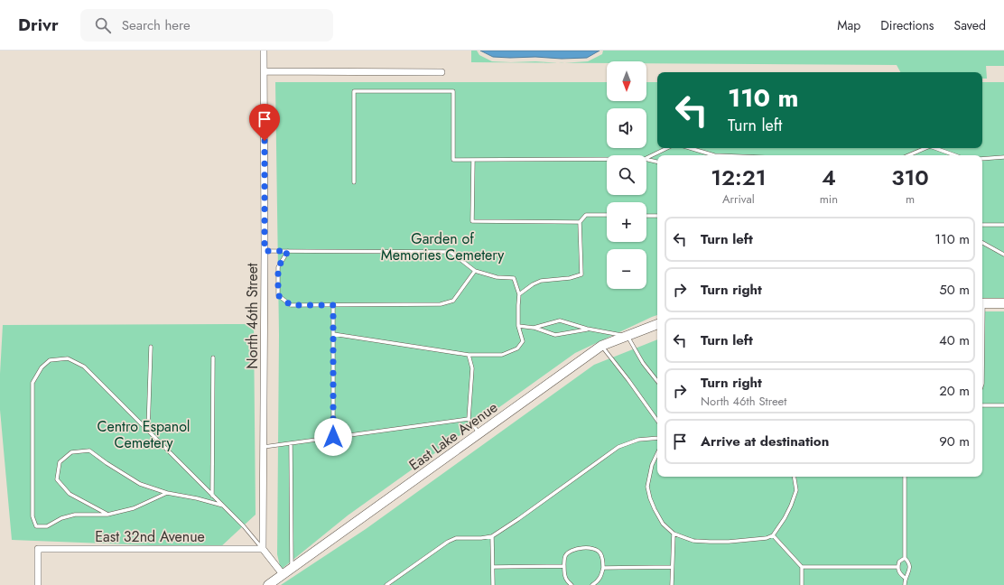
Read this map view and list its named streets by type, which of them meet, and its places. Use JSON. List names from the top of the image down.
{
  "streets": {
    "street": ["North 46th Street", "East Lake Avenue", "East 32nd Avenue"]
  },
  "crossings": [
    ["North 46th Street", "East 32nd Avenue"]
  ],
  "parks": ["Garden of Memories Cemetery", "Centro Espanol Cemetery"],
  "north": "bottom",
  "page": {
    "header": "Drivr",
    "search": "Search here",
    "nav": ["Map", "Directions", "Saved"],
    "map_buttons": ["+", "−"],
    "turn": ["110 m", "Turn left"],
    "eta": [
      "12:21",
      "Arrival",
      "4",
      "min",
      "310",
      "m"
    ],
    "list": [
      {
        "name": "Turn left",
        "value": "110 m"
      },
      {
        "name": "Turn right",
        "value": "50 m"
      },
      {
        "name": "Turn left",
        "value": "40 m"
      },
      {
        "name": "Turn right",
        "note": "North 46th Street",
        "value": "20 m"
      },
      {
        "name": "Arrive at destination",
        "value": "90 m"
      }
    ]
  }
}
